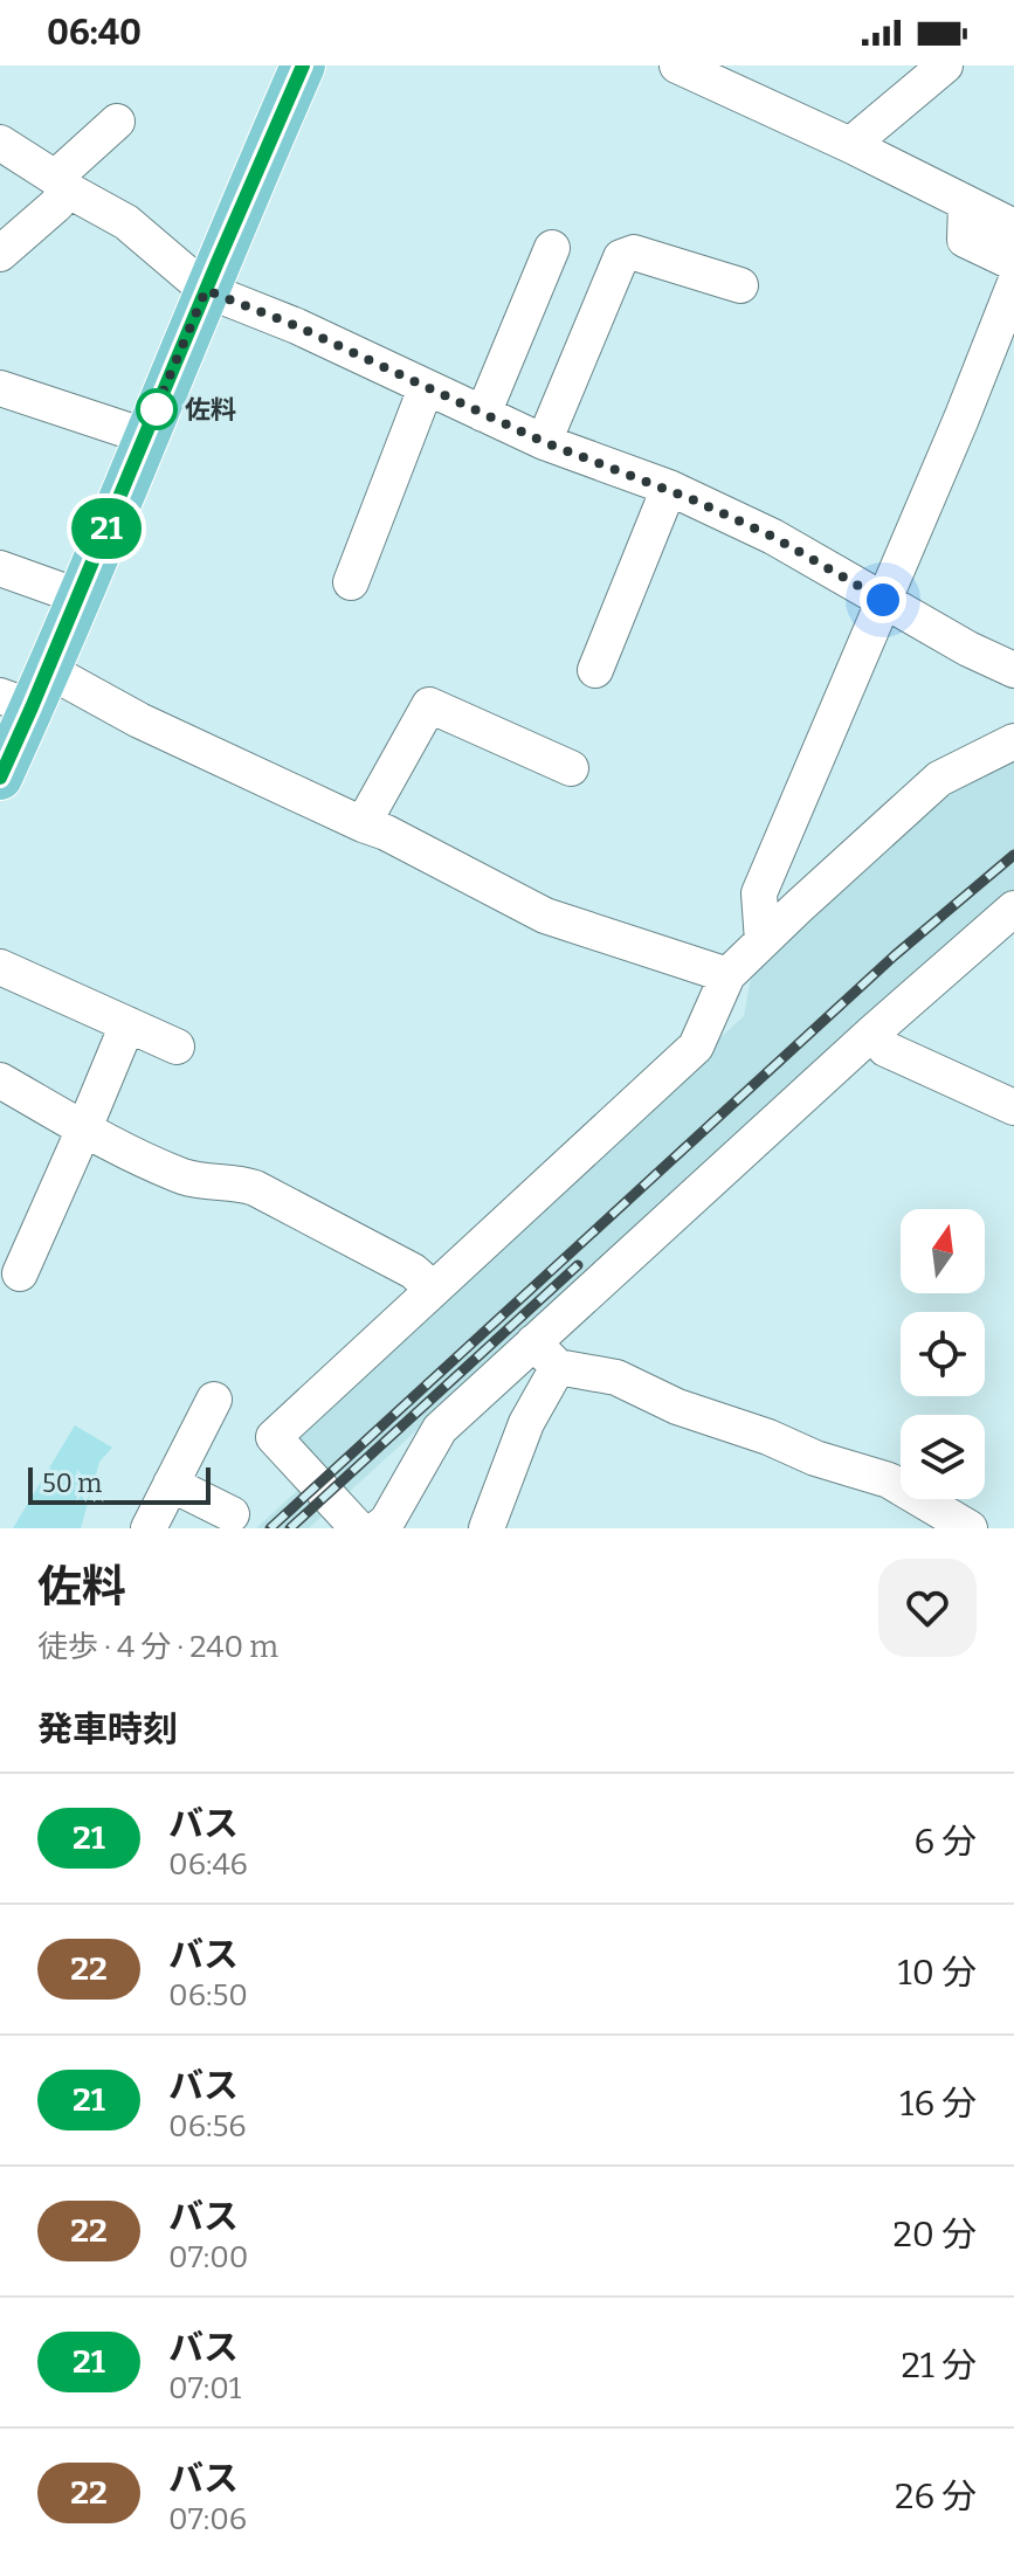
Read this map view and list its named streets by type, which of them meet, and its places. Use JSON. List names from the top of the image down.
{
  "places": ["佐料"],
  "lines": ["bus line 21"],
  "scale_bar": "50 m",
  "north": "top",
  "page": {
    "status": "06:40",
    "on_map": "21",
    "scale": "50 m",
    "heading": [
      ["佐料", "徒歩 · 4 分 · 240 m"],
      "発車時刻"
    ],
    "list": [
      {
        "mark": "21",
        "name": "バス",
        "note": "06:46",
        "value": "6 分"
      },
      {
        "mark": "22",
        "name": "バス",
        "note": "06:50",
        "value": "10 分"
      },
      {
        "mark": "21",
        "name": "バス",
        "note": "06:56",
        "value": "16 分"
      },
      {
        "mark": "22",
        "name": "バス",
        "note": "07:00",
        "value": "20 分"
      },
      {
        "mark": "21",
        "name": "バス",
        "note": "07:01",
        "value": "21 分"
      },
      {
        "mark": "22",
        "name": "バス",
        "note": "07:06",
        "value": "26 分"
      }
    ]
  }
}
